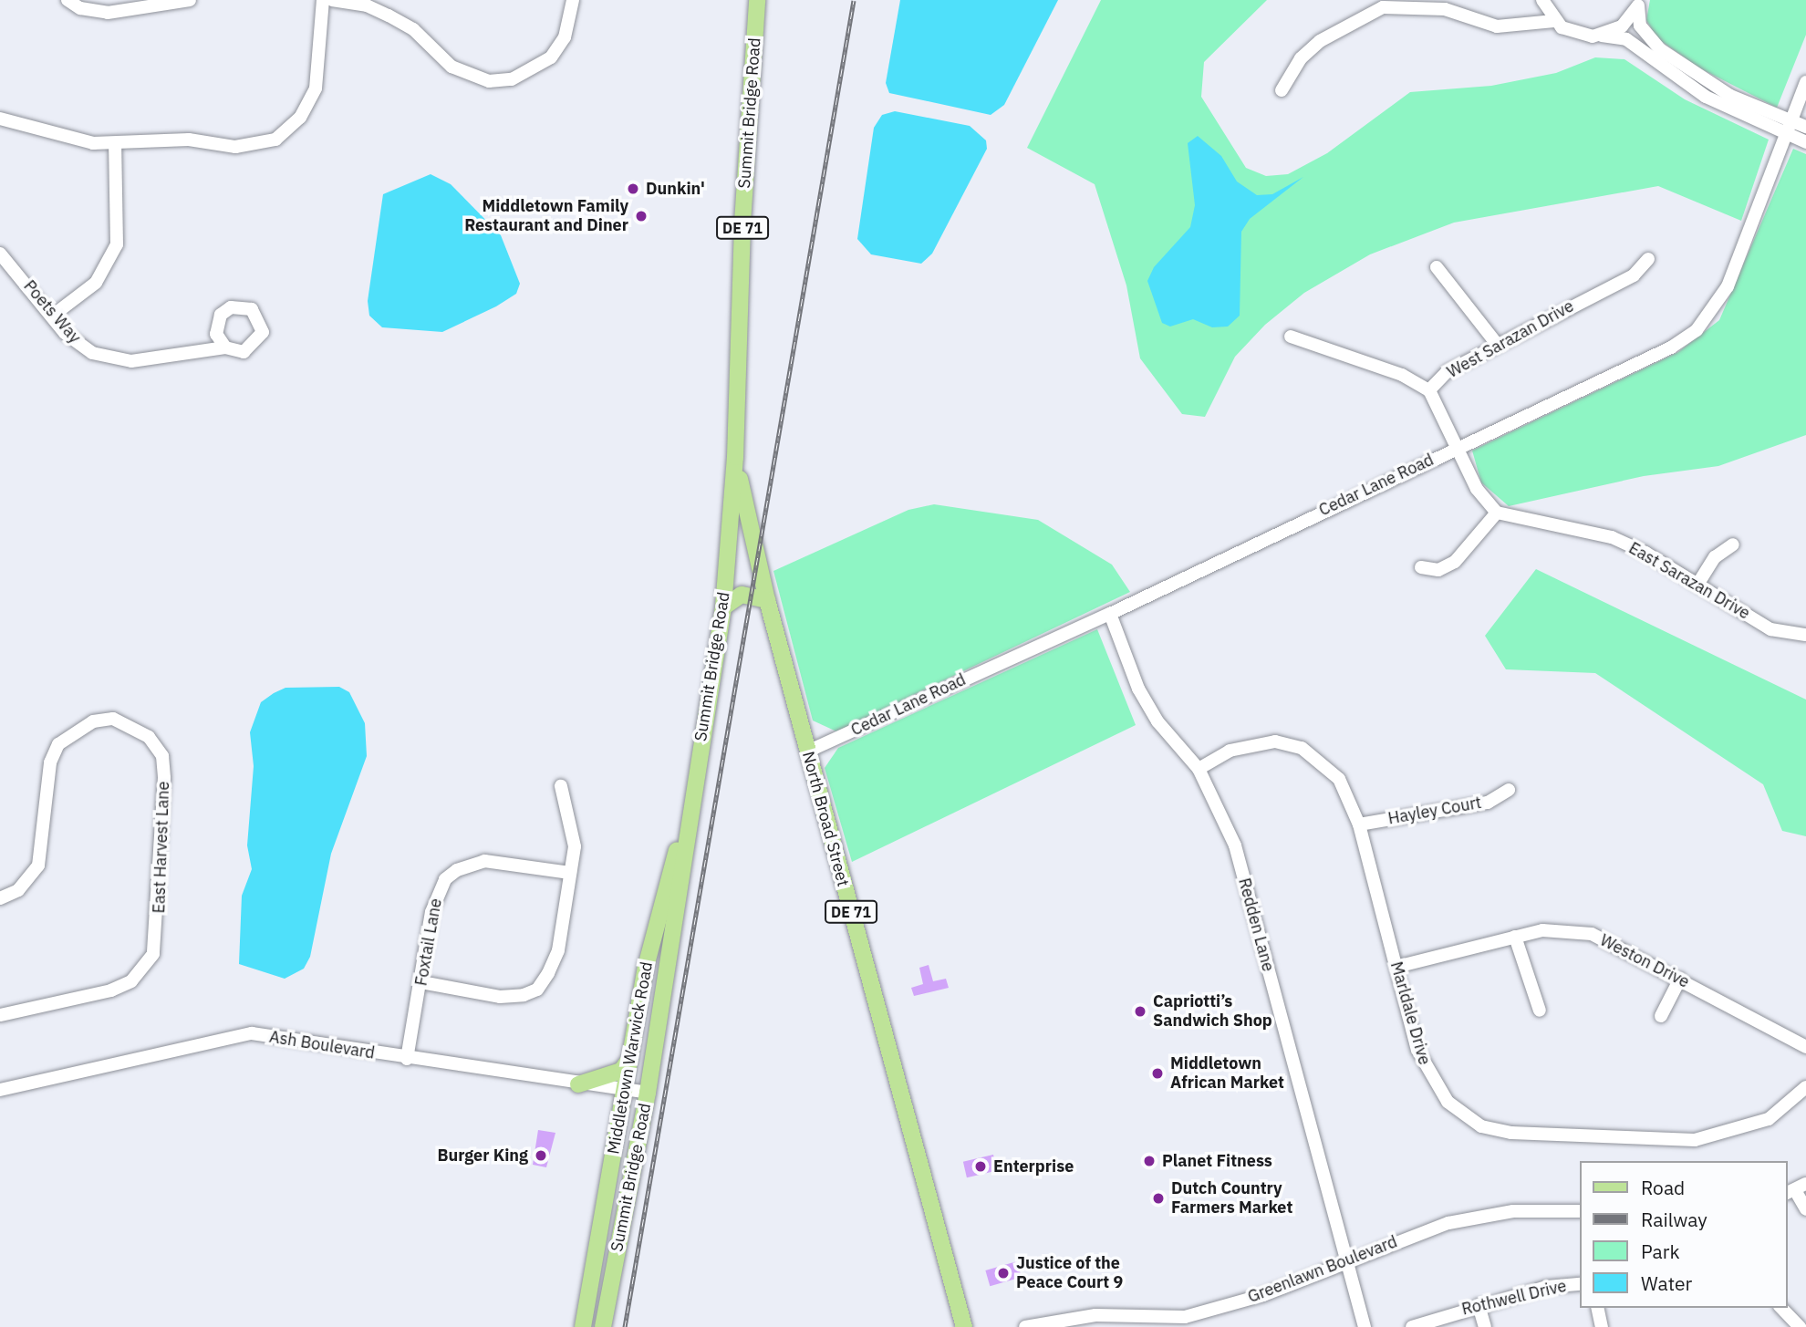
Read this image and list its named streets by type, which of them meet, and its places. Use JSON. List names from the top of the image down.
{
  "streets": {
    "main road": [
      "Summit Bridge Road",
      "DE 71",
      "North Broad Street",
      "Middletown Warwick Road"
    ],
    "street": [
      "Poets Way",
      "West Sarazan Drive",
      "Cedar Lane Road",
      "East Sarazan Drive",
      "Hayley Court",
      "East Harvest Lane",
      "Redden Lane",
      "Foxtail Lane",
      "Weston Drive",
      "Marldale Drive",
      "Ash Boulevard",
      "Greenlawn Boulevard",
      "Rothwell Drive"
    ]
  },
  "crossings": [
    ["Summit Bridge Road", "North Broad Street"],
    ["Summit Bridge Road", "Ash Boulevard"],
    ["Summit Bridge Road", "Middletown Warwick Road"],
    ["Cedar Lane Road", "North Broad Street"],
    ["Cedar Lane Road", "Redden Lane"],
    ["Hayley Court", "Marldale Drive"],
    ["Redden Lane", "Marldale Drive"],
    ["Redden Lane", "Greenlawn Boulevard"],
    ["Foxtail Lane", "Ash Boulevard"],
    ["Weston Drive", "Marldale Drive"],
    ["Ash Boulevard", "Middletown Warwick Road"]
  ],
  "places": [
    "Dunkin'",
    "Middletown Family Restaurant and Diner",
    "Capriotti’s Sandwich Shop",
    "Middletown African Market",
    "Burger King",
    "Planet Fitness",
    "Enterprise",
    "Dutch Country Farmers Market",
    "Justice of the Peace Court 9"
  ],
  "legend": [
    "Road",
    "Railway",
    "Park",
    "Water"
  ]
}
